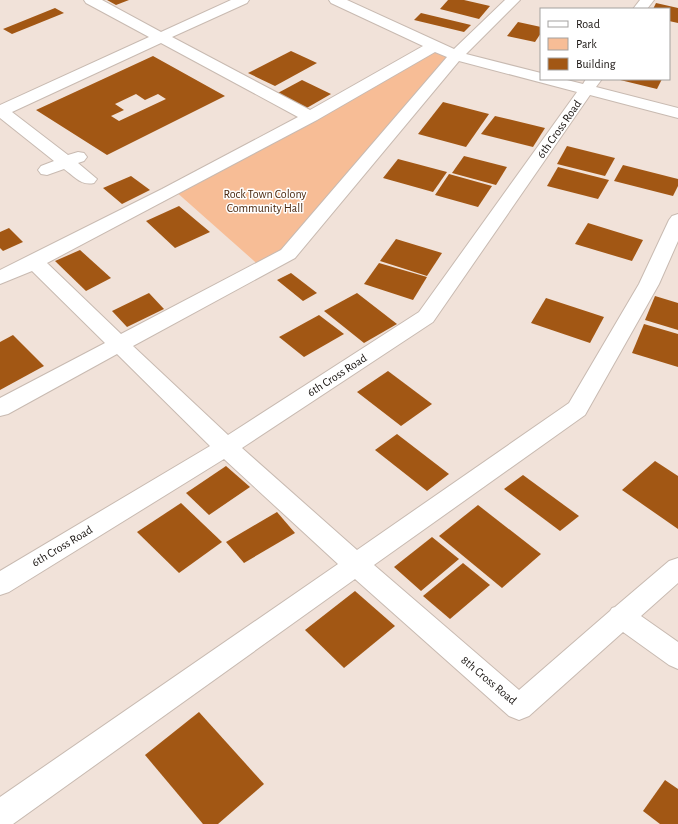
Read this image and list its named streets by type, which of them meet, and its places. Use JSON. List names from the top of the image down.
{
  "streets": {
    "street": ["6th Cross Road", "8th Cross Road"]
  },
  "parks": ["Rock Town Colony Community Hall"],
  "legend": ["Road", "Park", "Building"]
}
